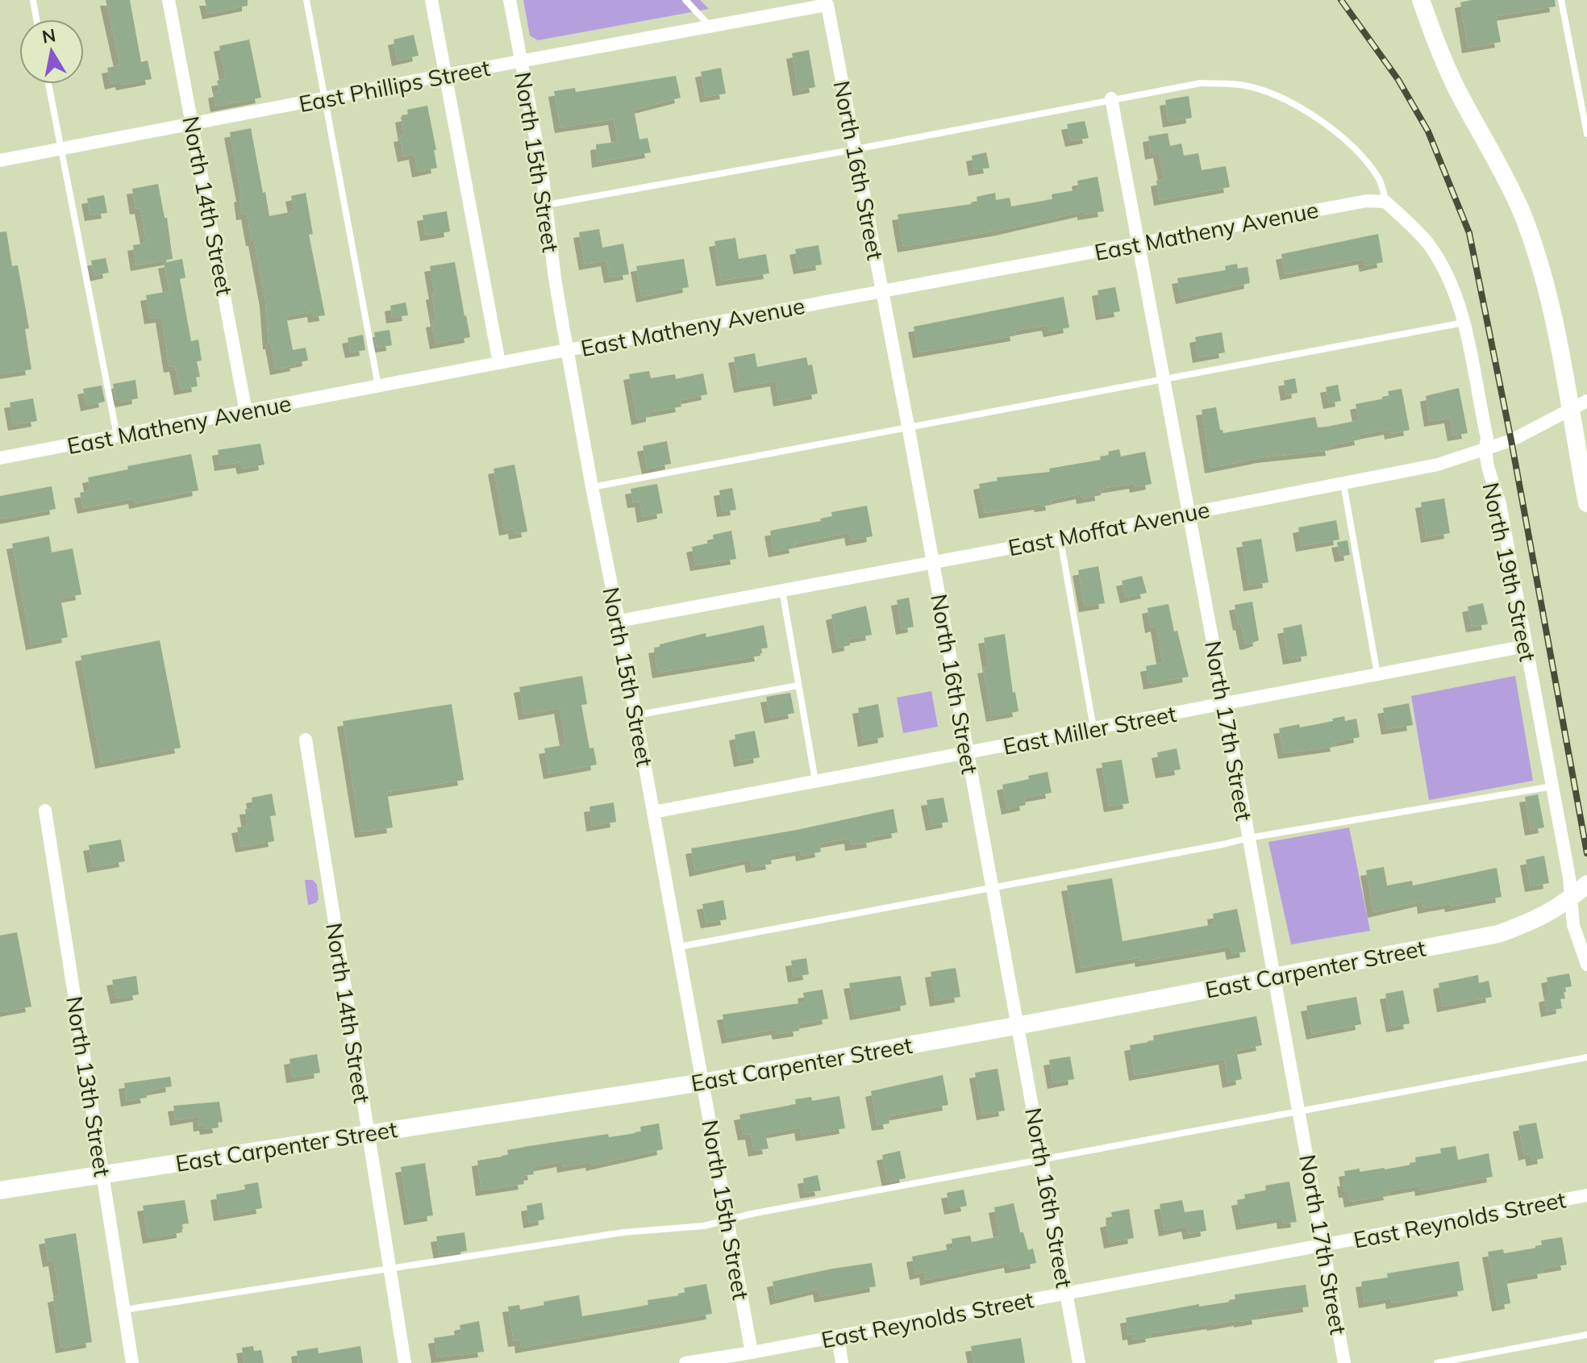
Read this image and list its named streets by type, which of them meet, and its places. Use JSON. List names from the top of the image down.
{
  "streets": {
    "street": [
      "East Phillips Street",
      "North 15th Street",
      "North 16th Street",
      "North 14th Street",
      "East Matheny Avenue",
      "East Moffat Avenue",
      "North 19th Street",
      "East Miller Street",
      "North 17th Street",
      "East Carpenter Street",
      "North 13th Street",
      "East Reynolds Street"
    ]
  },
  "crossings": [
    ["East Phillips Street", "North 15th Street"],
    ["East Phillips Street", "North 16th Street"],
    ["East Phillips Street", "North 14th Street"],
    ["North 15th Street", "East Matheny Avenue"],
    ["North 15th Street", "East Moffat Avenue"],
    ["North 15th Street", "East Miller Street"],
    ["North 15th Street", "East Carpenter Street"],
    ["North 15th Street", "East Reynolds Street"],
    ["North 16th Street", "East Matheny Avenue"],
    ["North 16th Street", "East Moffat Avenue"],
    ["North 16th Street", "East Miller Street"],
    ["North 16th Street", "East Carpenter Street"],
    ["North 16th Street", "East Reynolds Street"],
    ["North 14th Street", "East Matheny Avenue"],
    ["North 14th Street", "East Carpenter Street"],
    ["East Matheny Avenue", "North 19th Street"],
    ["East Matheny Avenue", "North 17th Street"],
    ["East Moffat Avenue", "North 19th Street"],
    ["East Moffat Avenue", "North 17th Street"],
    ["North 19th Street", "East Miller Street"],
    ["North 19th Street", "East Carpenter Street"],
    ["East Miller Street", "North 17th Street"],
    ["North 17th Street", "East Carpenter Street"],
    ["North 17th Street", "East Reynolds Street"],
    ["East Carpenter Street", "North 13th Street"]
  ],
  "north": "top"
}
